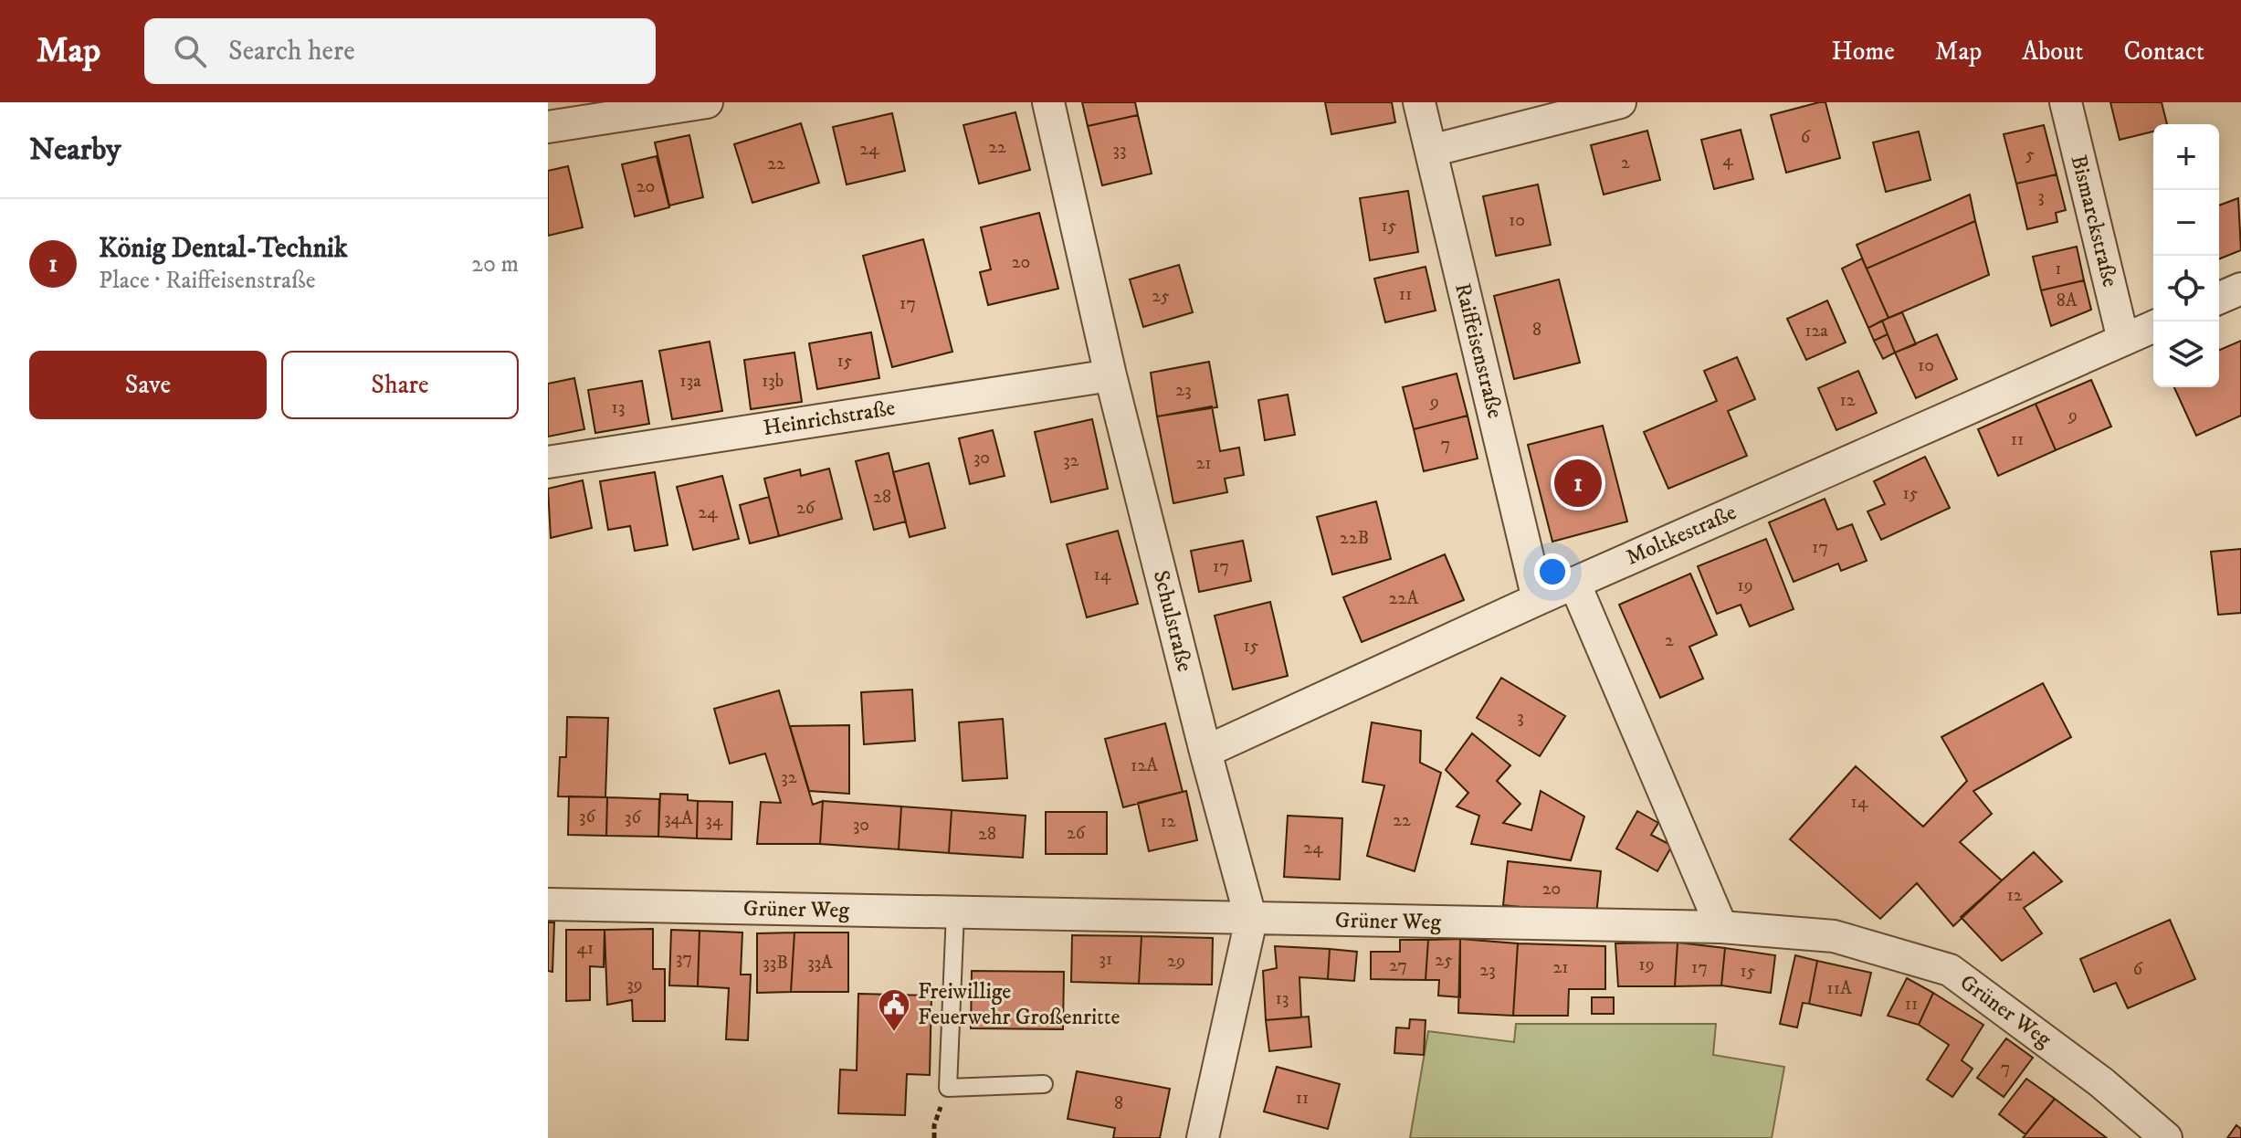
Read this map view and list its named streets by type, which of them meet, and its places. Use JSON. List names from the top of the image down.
{
  "streets": {
    "street": [
      "Bismarckstraße",
      "Raiffeisenstraße",
      "Heinrichstraße",
      "Moltkestraße",
      "Schulstraße",
      "Grüner Weg"
    ]
  },
  "crossings": [
    ["Bismarckstraße", "Moltkestraße"],
    ["Raiffeisenstraße", "Moltkestraße"],
    ["Heinrichstraße", "Schulstraße"],
    ["Moltkestraße", "Schulstraße"],
    ["Schulstraße", "Grüner Weg"]
  ],
  "places": {
    "public building": ["Freiwillige Feuerwehr Großenritte"]
  },
  "house_numbers": [
    "6",
    "22",
    "24",
    "33",
    "5",
    "4",
    "2",
    "22",
    "20",
    "3",
    "10",
    "15",
    "20",
    "1",
    "11",
    "25",
    "8A",
    "17",
    "8",
    "12a",
    "15",
    "10",
    "13a",
    "13b",
    "23",
    "12",
    "9",
    "13",
    "9",
    "11",
    "7",
    "30",
    "32",
    "21",
    "15",
    "28",
    "26",
    "24",
    "22B",
    "17",
    "17",
    "14",
    "19",
    "22A",
    "2",
    "15",
    "3",
    "12A",
    "32",
    "14",
    "36",
    "36",
    "34A",
    "34",
    "22",
    "12",
    "30",
    "26",
    "28",
    "24",
    "20",
    "12",
    "41",
    "37",
    "31",
    "25",
    "29",
    "33B",
    "33A",
    "19",
    "27",
    "21",
    "17",
    "6",
    "23",
    "15",
    "39",
    "11A",
    "13",
    "11",
    "7",
    "11",
    "8"
  ],
  "page": {
    "header": "Map",
    "search": "Search here",
    "nav": [
      "Home",
      "Map",
      "About",
      "Contact"
    ],
    "heading": "Nearby",
    "map_buttons": ["+", "−"],
    "list": [
      {
        "mark": "1",
        "name": "König Dental-Technik",
        "note": "Place · Raiffeisenstraße",
        "value": "20 m"
      }
    ],
    "buttons": ["Save", "Share"],
    "pins": "1"
  }
}
